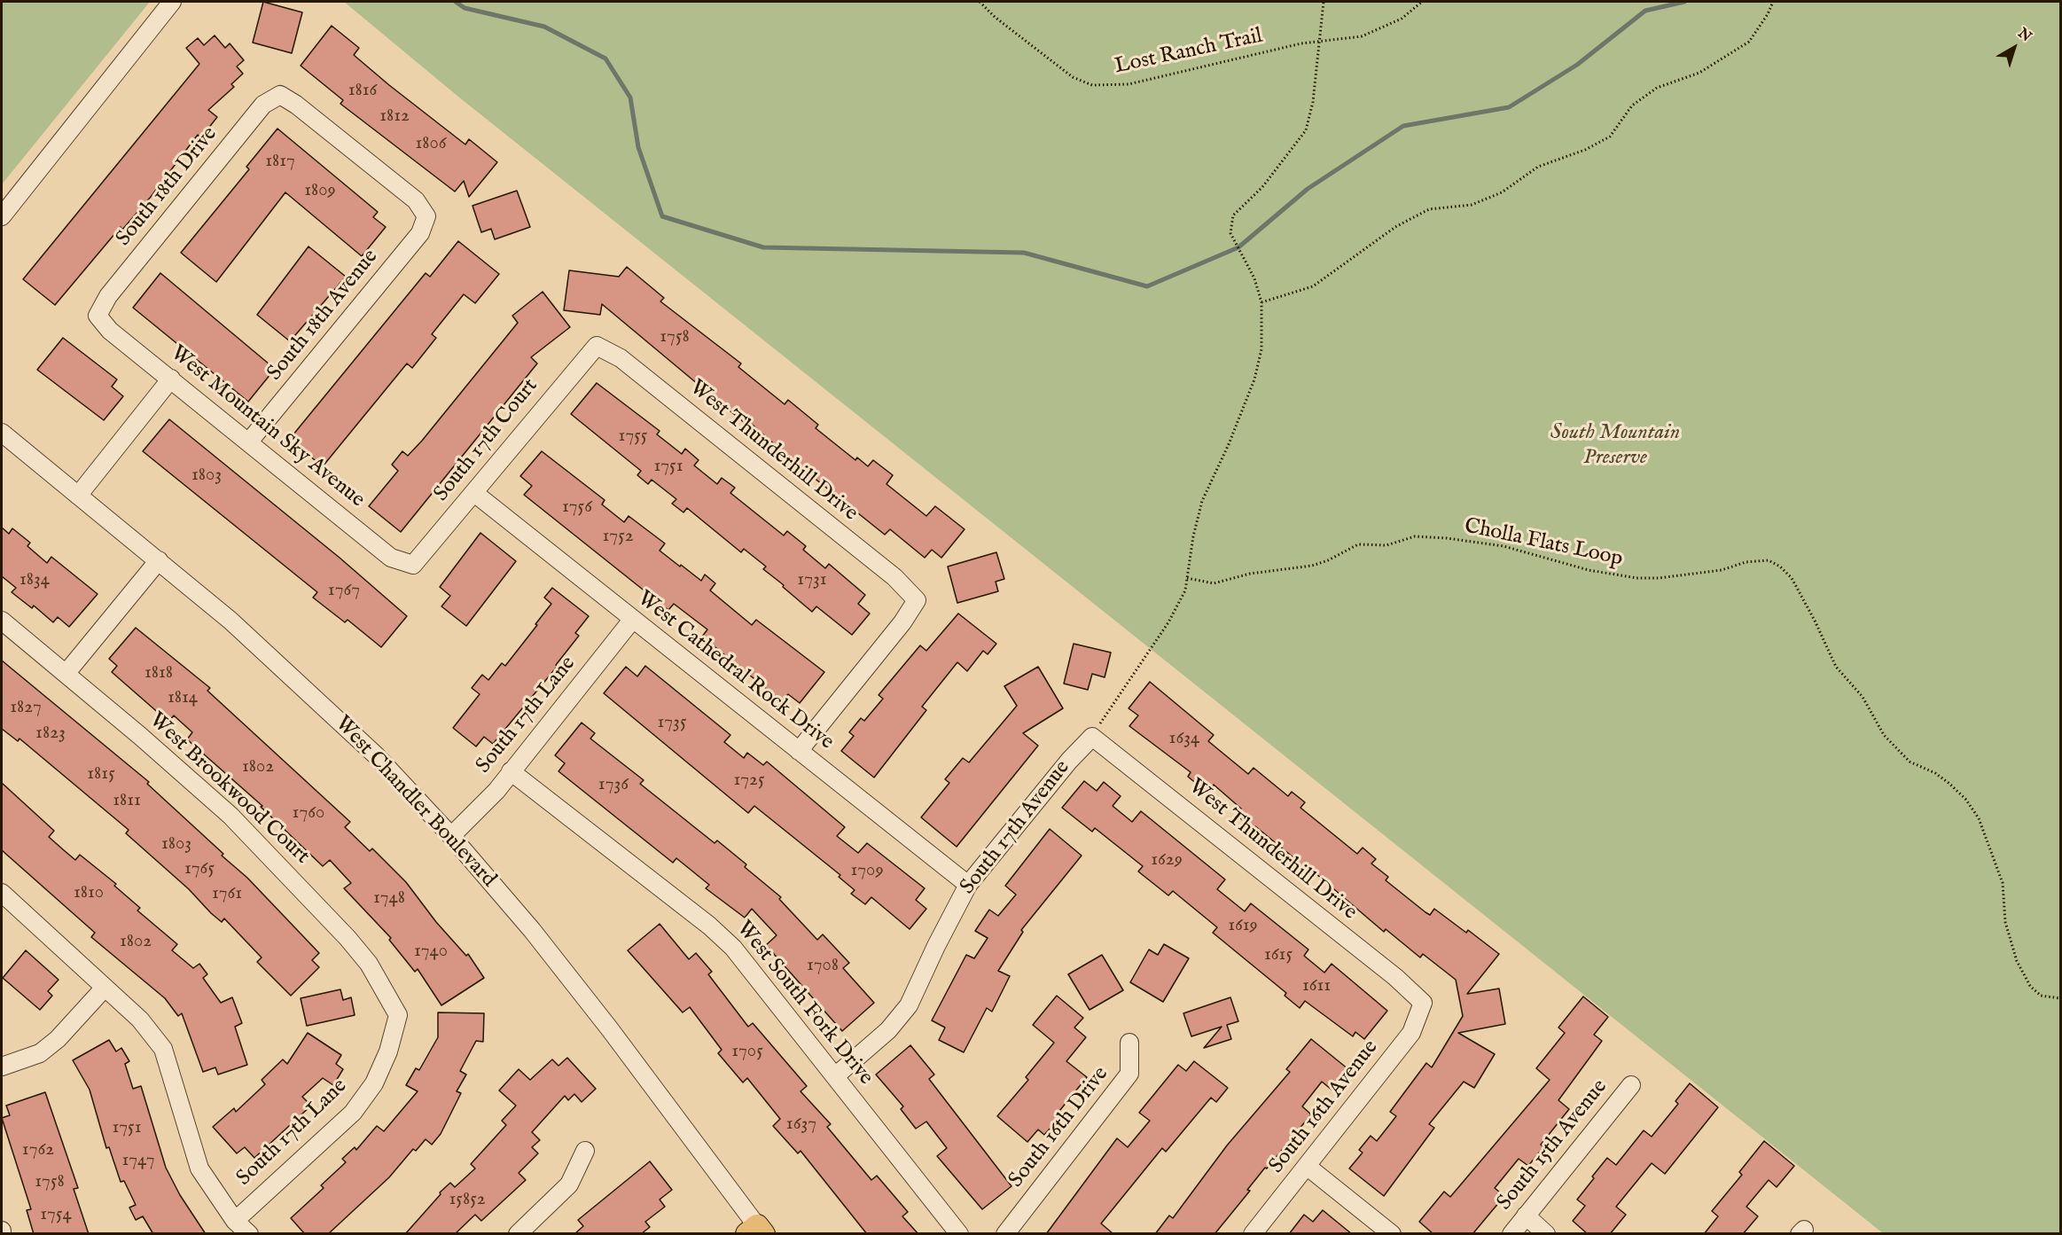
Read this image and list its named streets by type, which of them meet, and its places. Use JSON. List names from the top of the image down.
{
  "streets": {
    "street": [
      "South 18th Drive",
      "South 18th Avenue",
      "West Mountain Sky Avenue",
      "South 17th Court",
      "West Thunderhill Drive",
      "West Cathedral Rock Drive",
      "South 17th Lane",
      "West Brookwood Court",
      "West Chandler Boulevard",
      "South 17th Avenue",
      "West South Fork Drive",
      "South 16th Avenue",
      "South 16th Drive",
      "South 15th Avenue"
    ],
    "path": ["Lost Ranch Trail", "Cholla Flats Loop"]
  },
  "crossings": [
    ["South 18th Drive", "South 18th Avenue"],
    ["South 18th Drive", "West Mountain Sky Avenue"],
    ["South 18th Avenue", "West Mountain Sky Avenue"],
    ["West Mountain Sky Avenue", "South 17th Court"],
    ["South 17th Court", "West Thunderhill Drive"],
    ["South 17th Court", "West Cathedral Rock Drive"],
    ["West Thunderhill Drive", "West Cathedral Rock Drive"],
    ["West Thunderhill Drive", "South 17th Avenue"],
    ["West Thunderhill Drive", "South 16th Avenue"],
    ["West Cathedral Rock Drive", "South 17th Lane"],
    ["West Cathedral Rock Drive", "South 17th Avenue"],
    ["South 17th Lane", "West Brookwood Court"],
    ["South 17th Lane", "West Chandler Boulevard"],
    ["South 17th Lane", "West South Fork Drive"],
    ["South 17th Avenue", "West South Fork Drive"]
  ],
  "parks": ["South Mountain Preserve"],
  "house_numbers": [
    "1816",
    "1812",
    "1806",
    "1817",
    "1809",
    "1758",
    "1755",
    "1751",
    "1803",
    "1756",
    "1752",
    "1834",
    "1731",
    "1767",
    "1818",
    "1814",
    "1827",
    "1735",
    "1823",
    "1634",
    "1802",
    "1815",
    "1725",
    "1736",
    "1811",
    "1760",
    "1803",
    "1629",
    "1765",
    "1709",
    "1810",
    "1761",
    "1748",
    "1619",
    "1802",
    "1740",
    "1615",
    "1708",
    "1611",
    "1705",
    "1637",
    "1751",
    "1762",
    "1747",
    "1758",
    "15852",
    "1754"
  ],
  "north": "top right"
}
